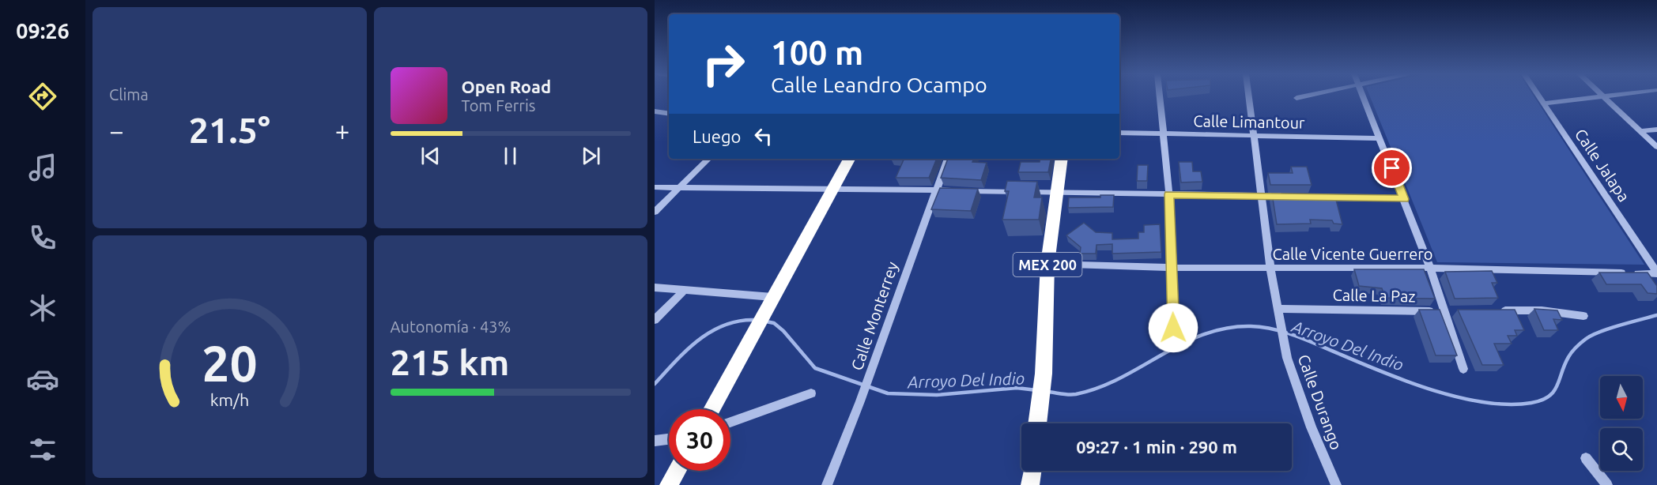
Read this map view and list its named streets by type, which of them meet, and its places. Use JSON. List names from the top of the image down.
{
  "streets": {
    "highway": ["MEX 200"],
    "street": [
      "Calle Limantour",
      "Calle Jalapa",
      "Calle Vicente Guerrero",
      "Calle La Paz",
      "Calle Monterrey",
      "Calle Durango"
    ]
  },
  "crossings": [
    ["Calle Limantour", "Calle Durango"],
    ["Calle Jalapa", "Calle Vicente Guerrero"],
    ["Calle Vicente Guerrero", "MEX 200"],
    ["Calle Vicente Guerrero", "Calle Durango"],
    ["Calle La Paz", "Calle Durango"]
  ],
  "water": ["Arroyo Del Indio"],
  "north": "bottom",
  "page": {
    "tabs": "09:26",
    "tile": [
      "Clima",
      ["Autonomía · 43%", "215 km"]
    ],
    "turn": ["100 m", "Calle Leandro Ocampo"],
    "song": ["Open Road", "Tom Ferris"],
    "heat": ["−", "21.5°", "+"],
    "then": "Luego",
    "limit": "30",
    "trip": "09:27 · 1 min · 290 m",
    "gauge": ["20", "km/h"]
  }
}
